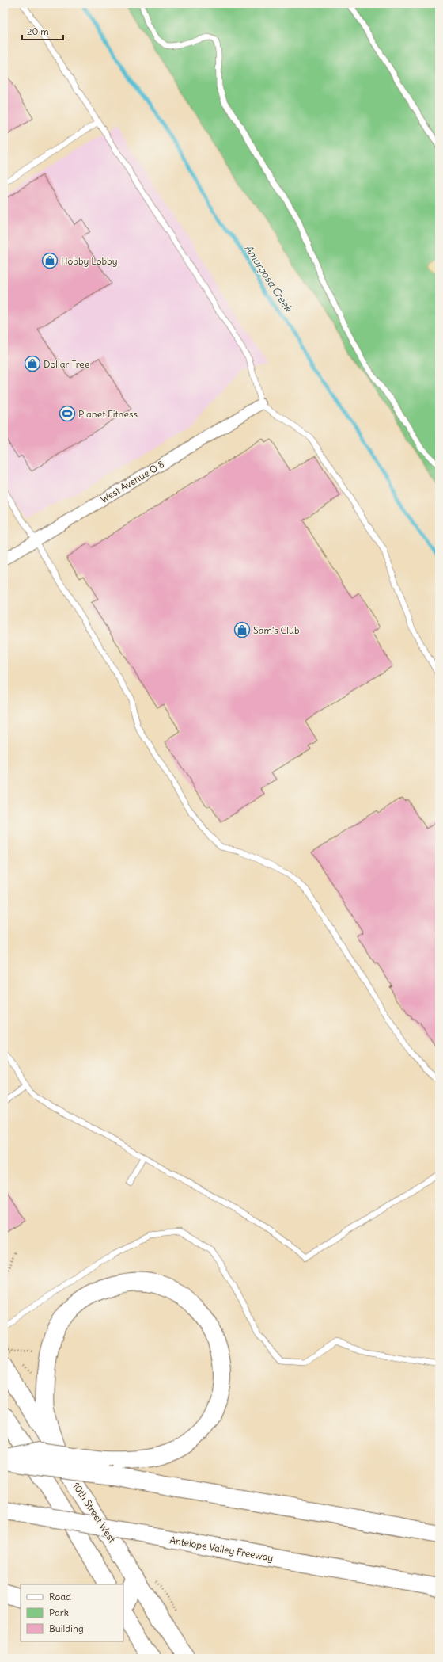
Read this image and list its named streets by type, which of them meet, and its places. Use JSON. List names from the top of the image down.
{
  "streets": {
    "main road": ["10th Street West", "Antelope Valley Freeway"],
    "street": ["West Avenue O 8"]
  },
  "water": ["Amargosa Creek"],
  "places": {
    "shop": ["Hobby Lobby", "Dollar Tree", "Sam's Club"],
    "sports": ["Planet Fitness"]
  },
  "legend": ["Road", "Park", "Building"],
  "scale_bar": "20 m"
}
